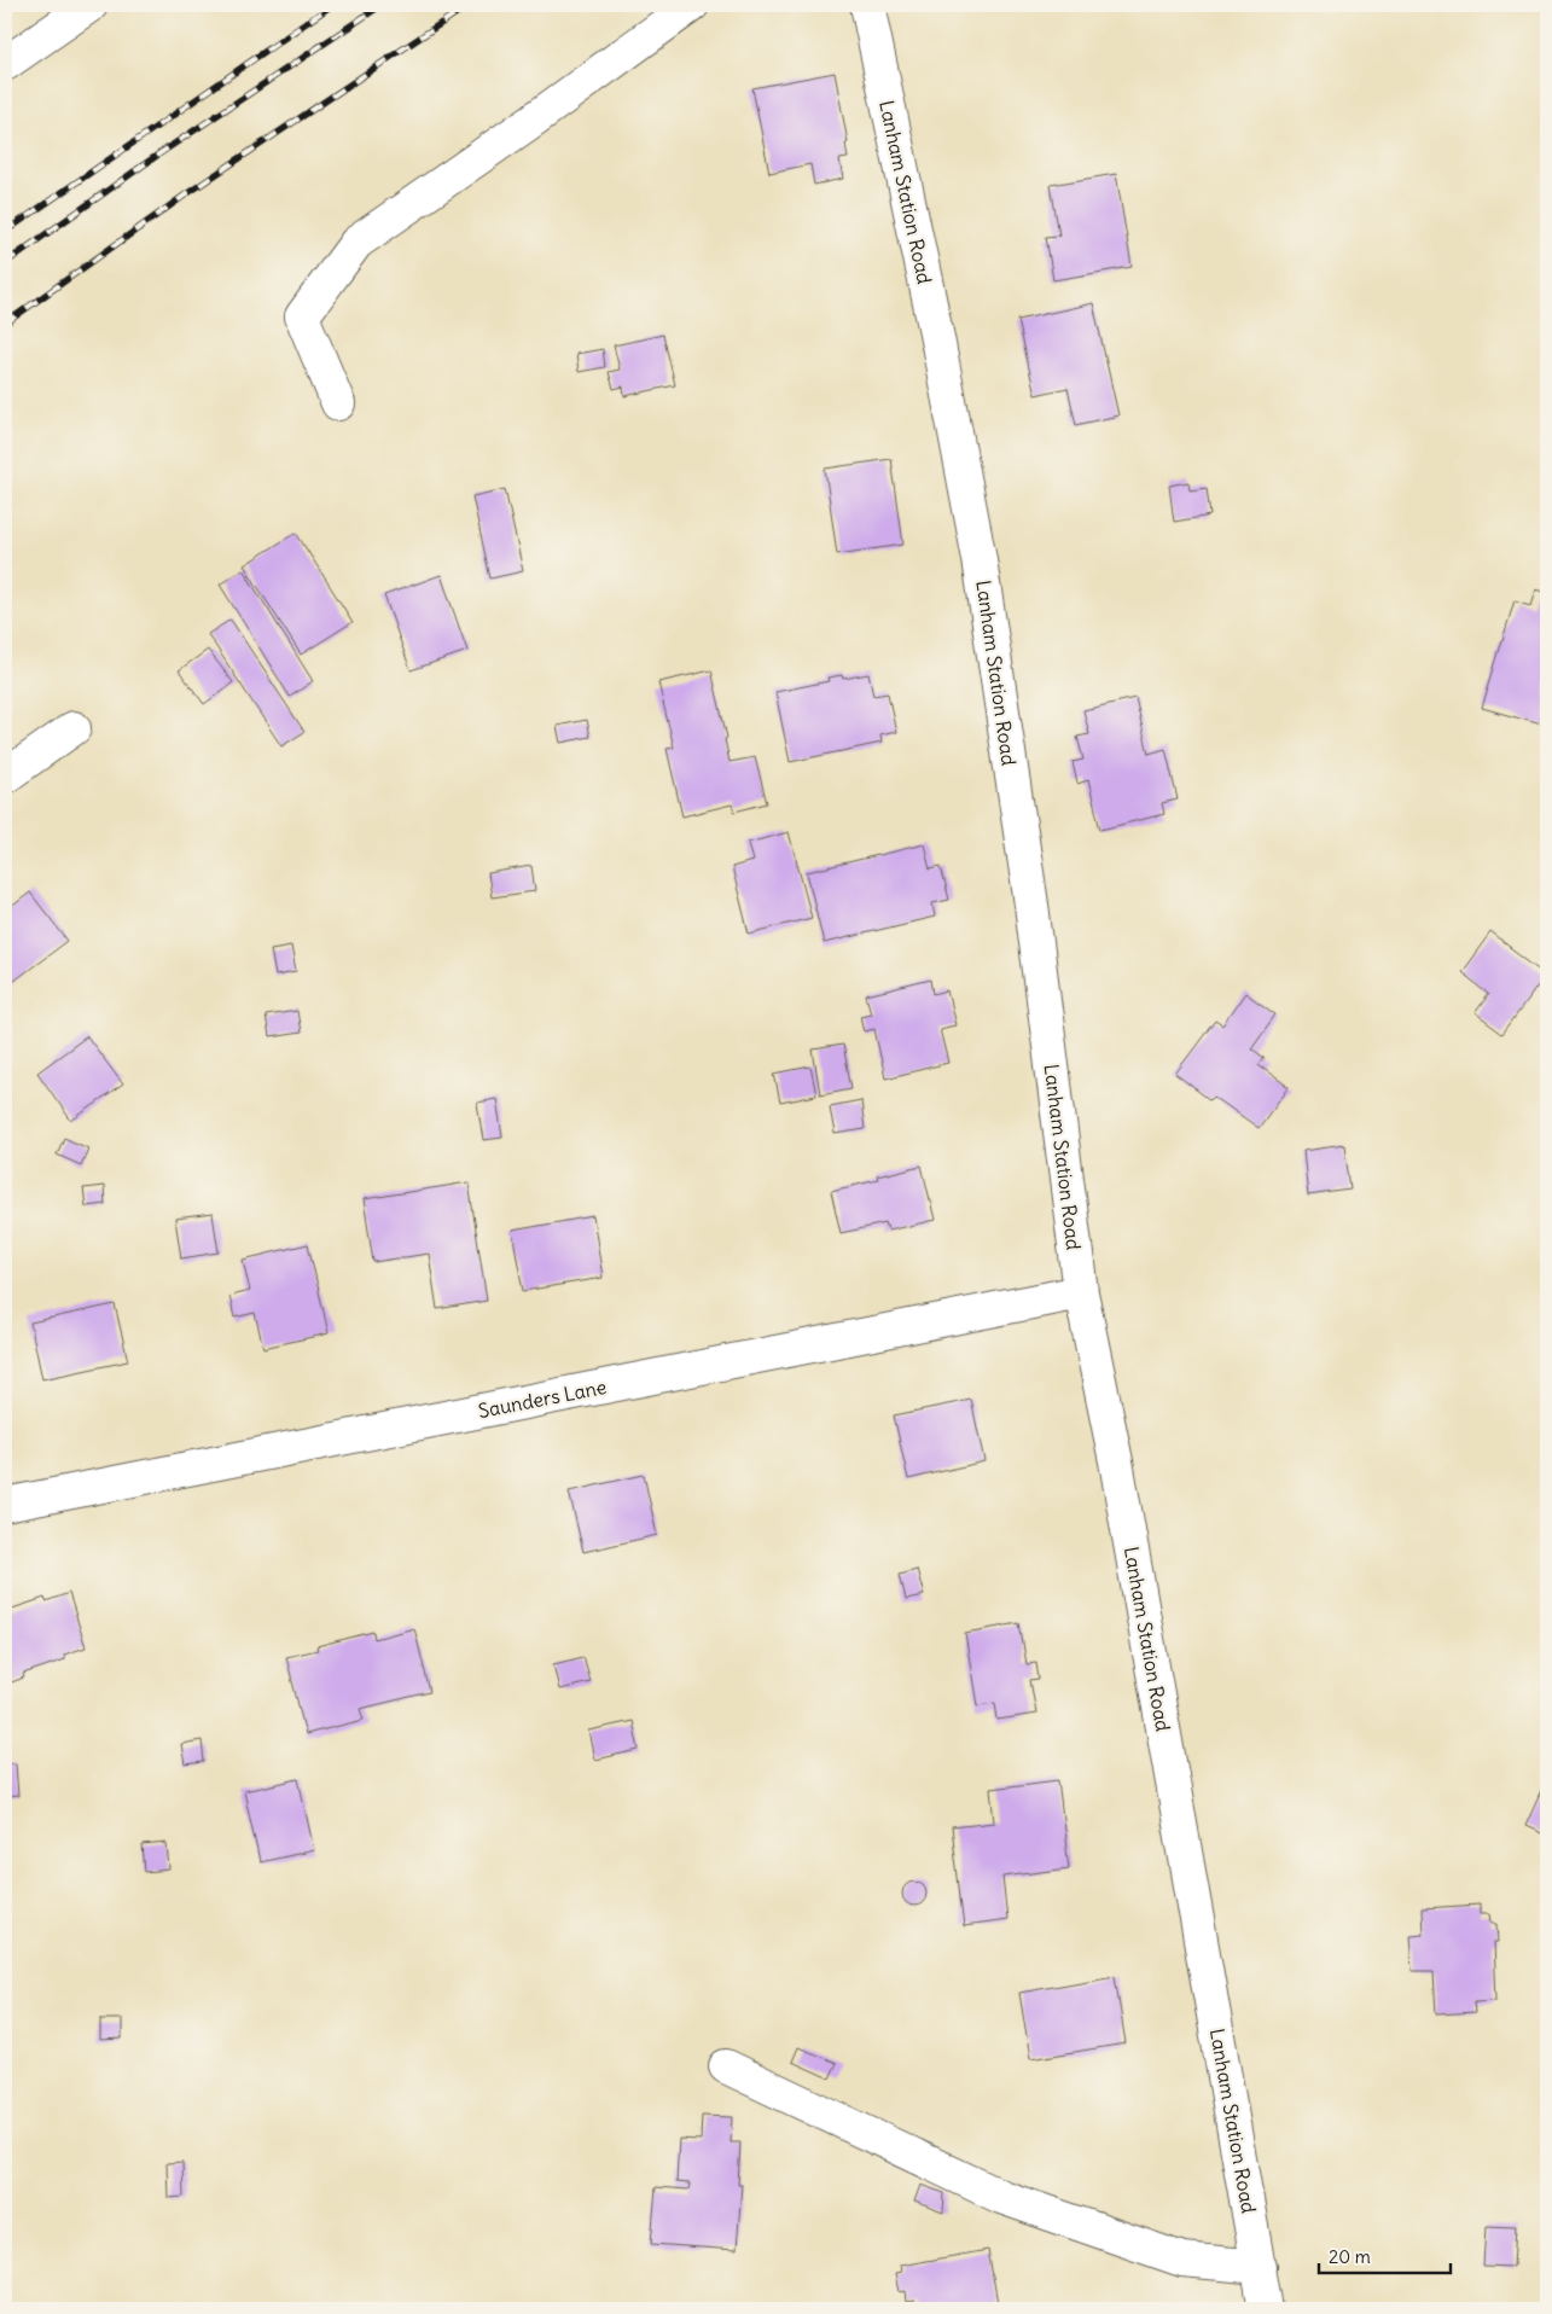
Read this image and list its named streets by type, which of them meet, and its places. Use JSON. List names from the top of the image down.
{
  "streets": {
    "street": ["Lanham Station Road", "Saunders Lane"]
  },
  "crossings": [
    ["Lanham Station Road", "Saunders Lane"]
  ],
  "scale_bar": "20 m"
}
